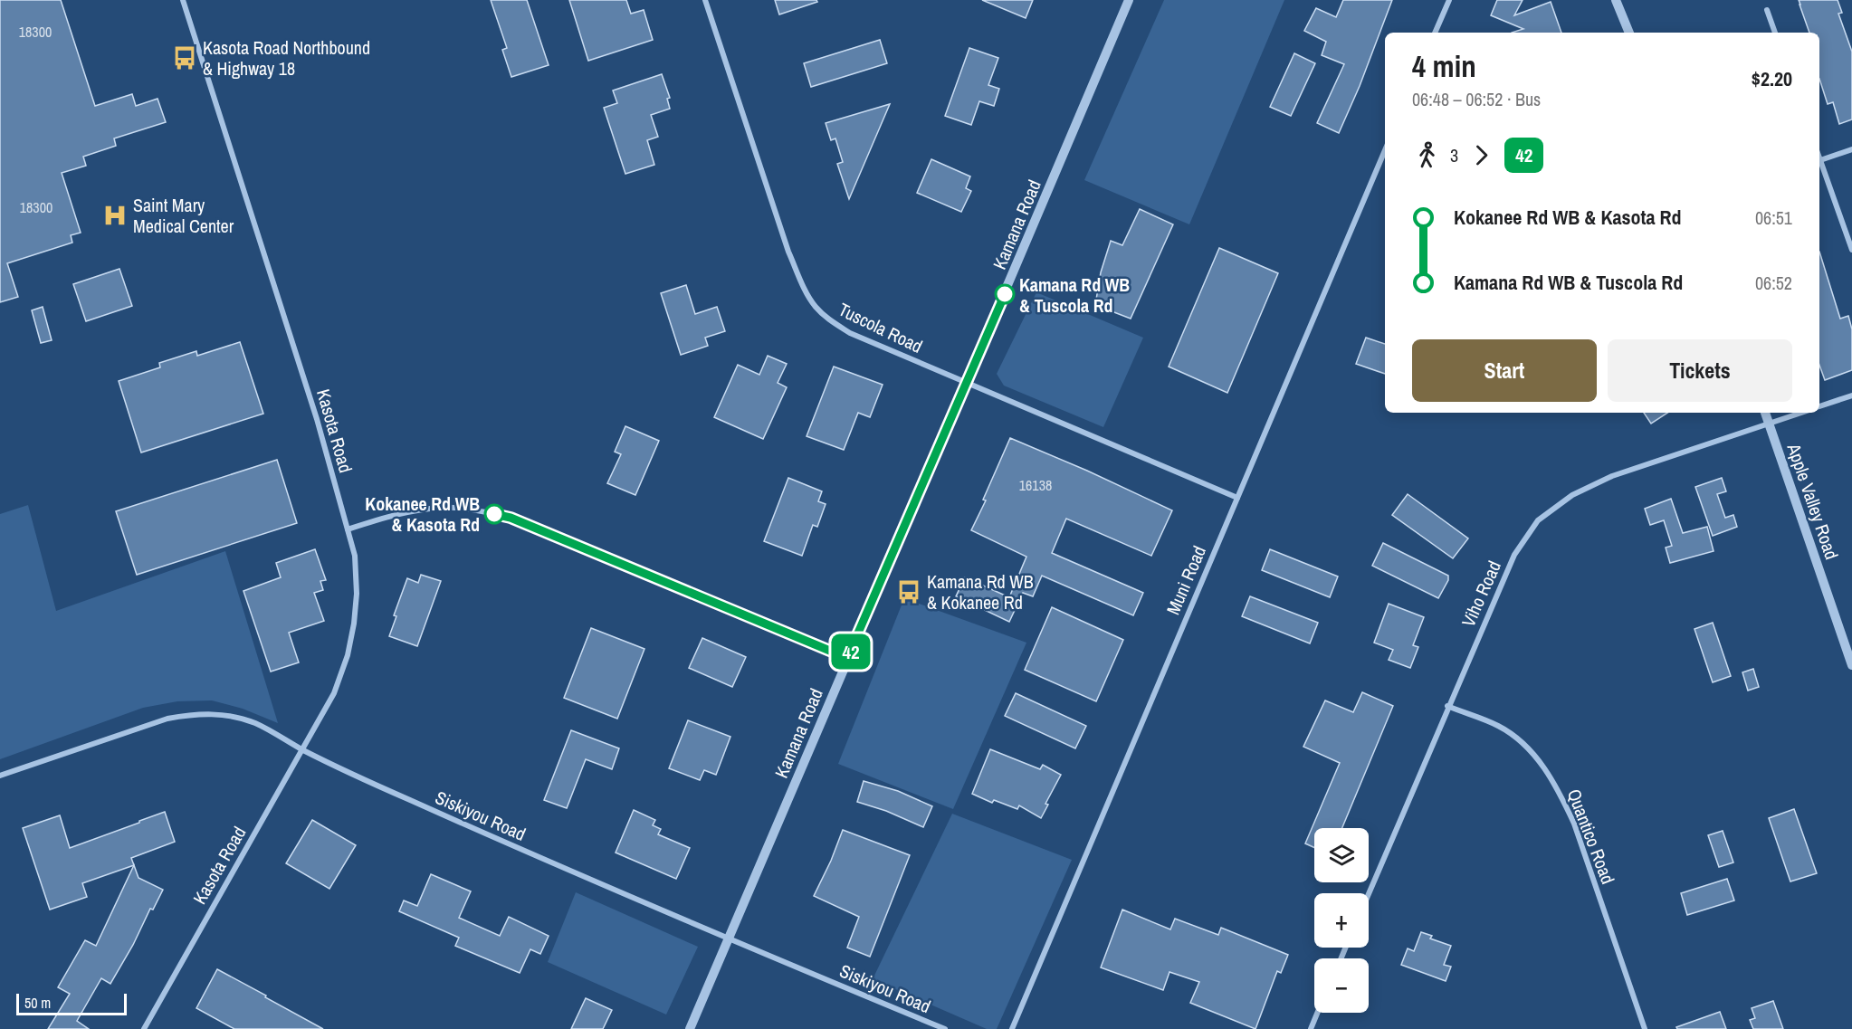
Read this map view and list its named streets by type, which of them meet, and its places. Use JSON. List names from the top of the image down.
{
  "streets": {
    "street": [
      "Kamana Road",
      "Tuscola Road",
      "Kasota Road",
      "Apple Valley Road",
      "Muni Road",
      "Viho Road",
      "Siskiyou Road",
      "Quantico Road"
    ]
  },
  "crossings": [
    ["Kamana Road", "Tuscola Road"],
    ["Kamana Road", "Siskiyou Road"],
    ["Tuscola Road", "Muni Road"],
    ["Kasota Road", "Siskiyou Road"],
    ["Apple Valley Road", "Viho Road"],
    ["Viho Road", "Quantico Road"]
  ],
  "places": {
    "bus stop": ["Kasota Road Northbound & Highway 18", "Kamana Rd WB & Kokanee Rd"],
    "hospital": ["Saint Mary Medical Center"],
    "other": ["Kamana Rd WB & Tuscola Rd", "Kokanee Rd WB & Kasota Rd"]
  },
  "lines": ["bus line 42"],
  "house_numbers": ["18300", "18300", "16138"],
  "scale_bar": "50 m",
  "page": {
    "on_map": "42",
    "heading": ["4 min", "06:48 – 06:52 · Bus", "$2.20"],
    "legs": ["3", "42"],
    "list": [
      {
        "name": "Kokanee Rd WB & Kasota Rd",
        "value": "06:51"
      },
      {
        "name": "Kamana Rd WB & Tuscola Rd",
        "value": "06:52"
      }
    ],
    "buttons": ["Start", "Tickets"],
    "map_buttons": ["+", "−"],
    "scale": "50 m"
  }
}
